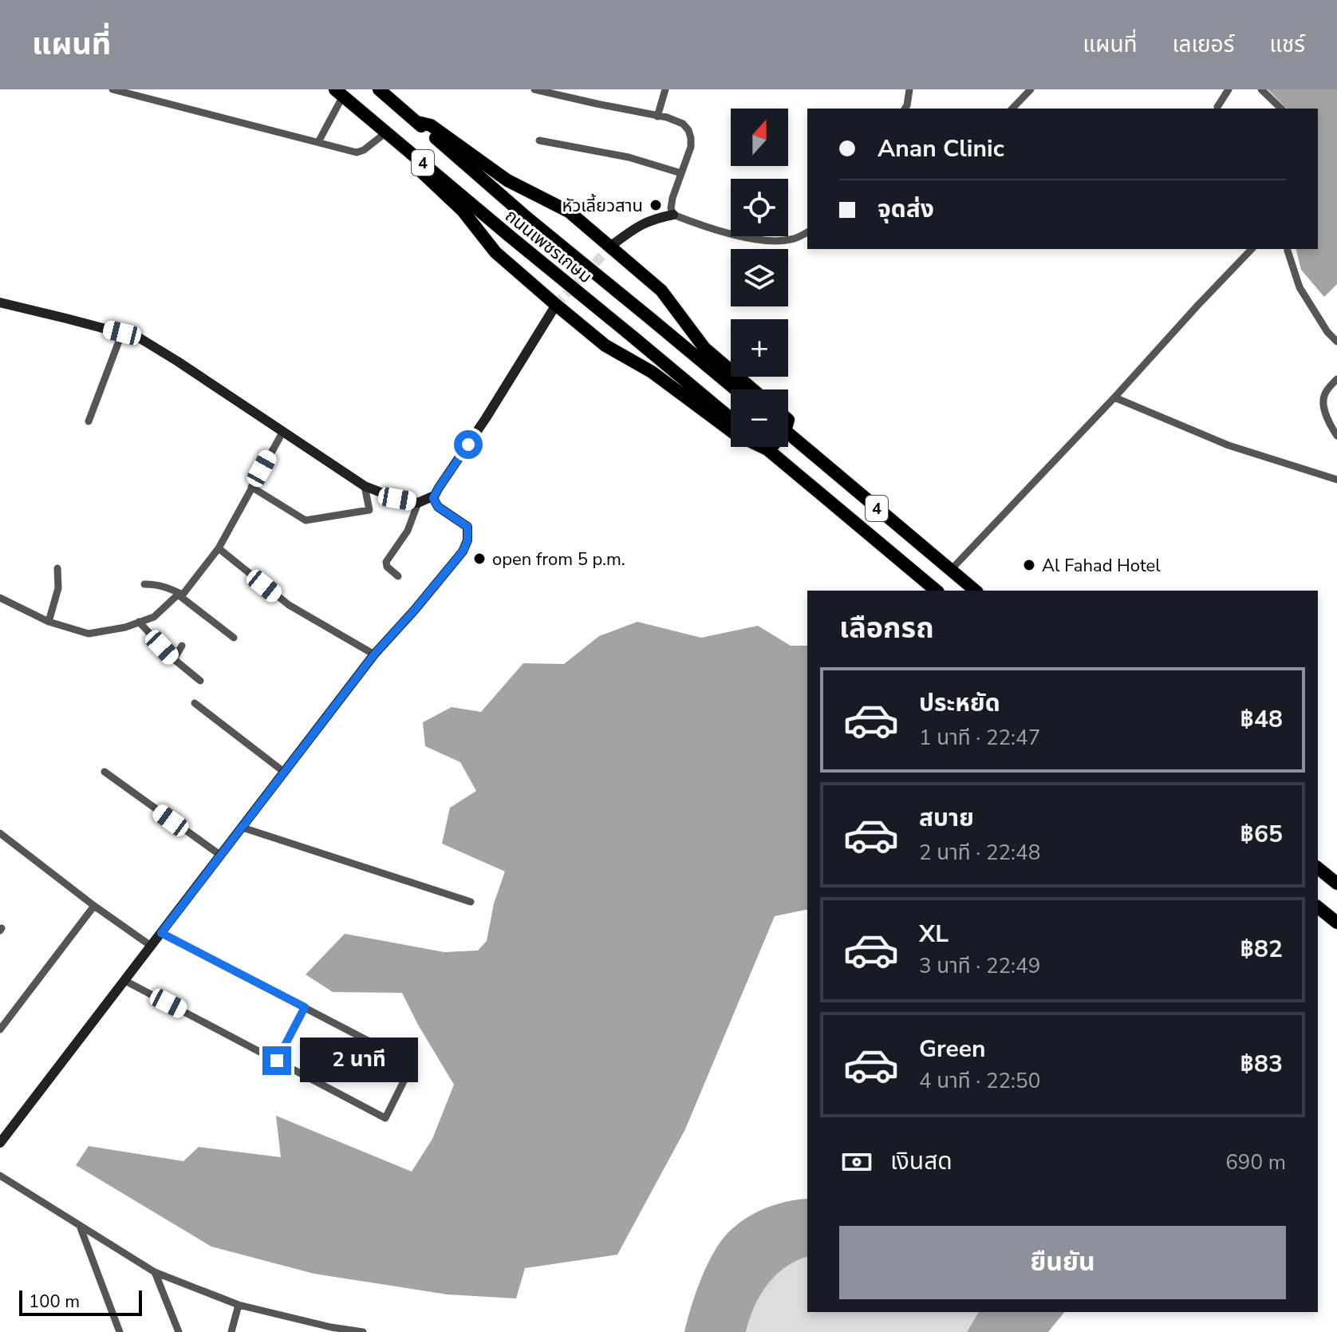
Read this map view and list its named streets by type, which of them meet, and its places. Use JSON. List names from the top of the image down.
{
  "streets": {
    "highway": ["4", "ถนนเพชรเกษม"]
  },
  "places": ["หัวเลี้ยวสาน", "open from 5 p.m.", "Al Fahad Hotel"],
  "scale_bar": "100 m",
  "north": "top",
  "page": {
    "header": "แผนที่",
    "nav": ["แผนที่", "เลเยอร์", "แชร์"],
    "map_buttons": ["+", "−"],
    "banner": ["Anan Clinic", "จุดส่ง"],
    "heading": "เลือกรถ",
    "list": [
      {
        "name": "ประหยัด",
        "note": "1 นาที · 22:47",
        "value": "฿48"
      },
      {
        "name": "สบาย",
        "note": "2 นาที · 22:48",
        "value": "฿65"
      },
      {
        "name": "XL",
        "note": "3 นาที · 22:49",
        "value": "฿82"
      },
      {
        "name": "Green",
        "note": "4 นาที · 22:50",
        "value": "฿83"
      }
    ],
    "bubble": "2 นาที",
    "pay": ["เงินสด", "690 m"],
    "buttons": "ยืนยัน",
    "scale": "100 m"
  }
}
